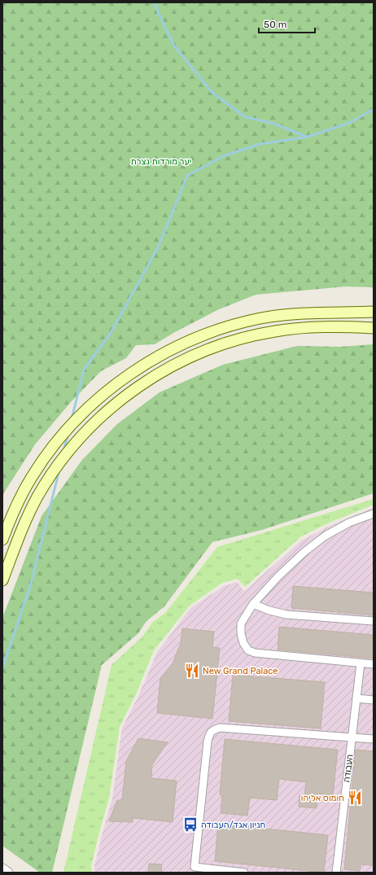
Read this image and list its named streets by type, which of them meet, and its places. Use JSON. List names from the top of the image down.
{
  "streets": {
    "street": ["העבודה"]
  },
  "parks": ["יער מורדות נצרת"],
  "places": {
    "restaurant": ["New Grand Palace", "חומוס אליהו"],
    "bus stop": ["חניון אגד/העבודה"]
  },
  "scale_bar": "50 m"
}
